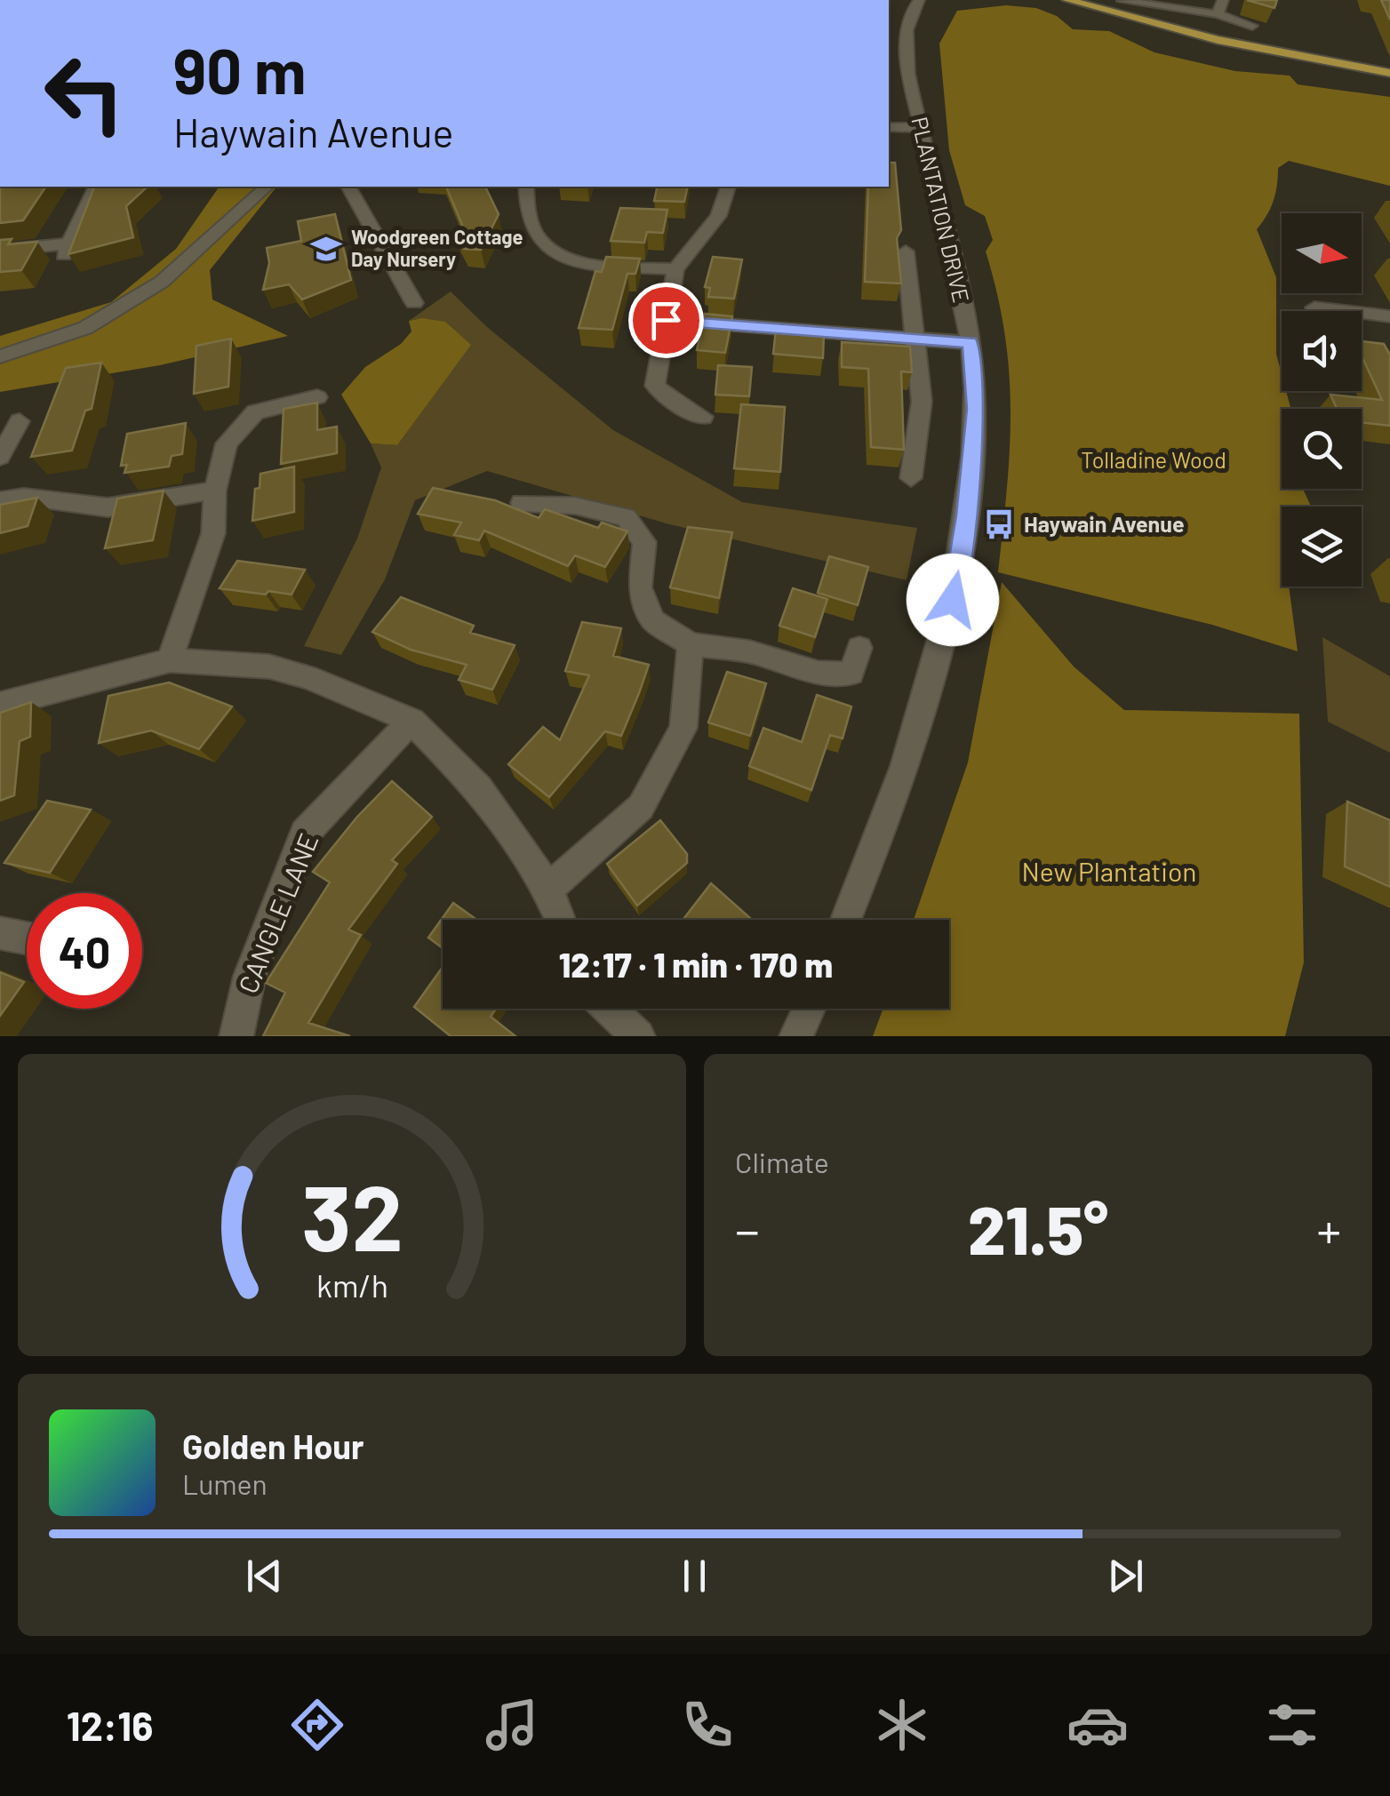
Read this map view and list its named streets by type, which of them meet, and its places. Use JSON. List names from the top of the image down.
{
  "streets": {
    "street": ["PLANTATION DRIVE", "CANGLE LANE"]
  },
  "parks": ["Tolladine Wood", "New Plantation"],
  "places": {
    "school or university": ["Woodgreen Cottage Day Nursery"],
    "bus stop": ["Haywain Avenue"]
  },
  "north": "right",
  "page": {
    "turn": ["90 m", "Haywain Avenue"],
    "limit": "40",
    "trip": "12:17 · 1 min · 170 m",
    "tile": "Climate",
    "heat": ["−", "21.5°", "+"],
    "song": ["Golden Hour", "Lumen"],
    "tabs": "12:16",
    "gauge": ["32", "km/h"]
  }
}
